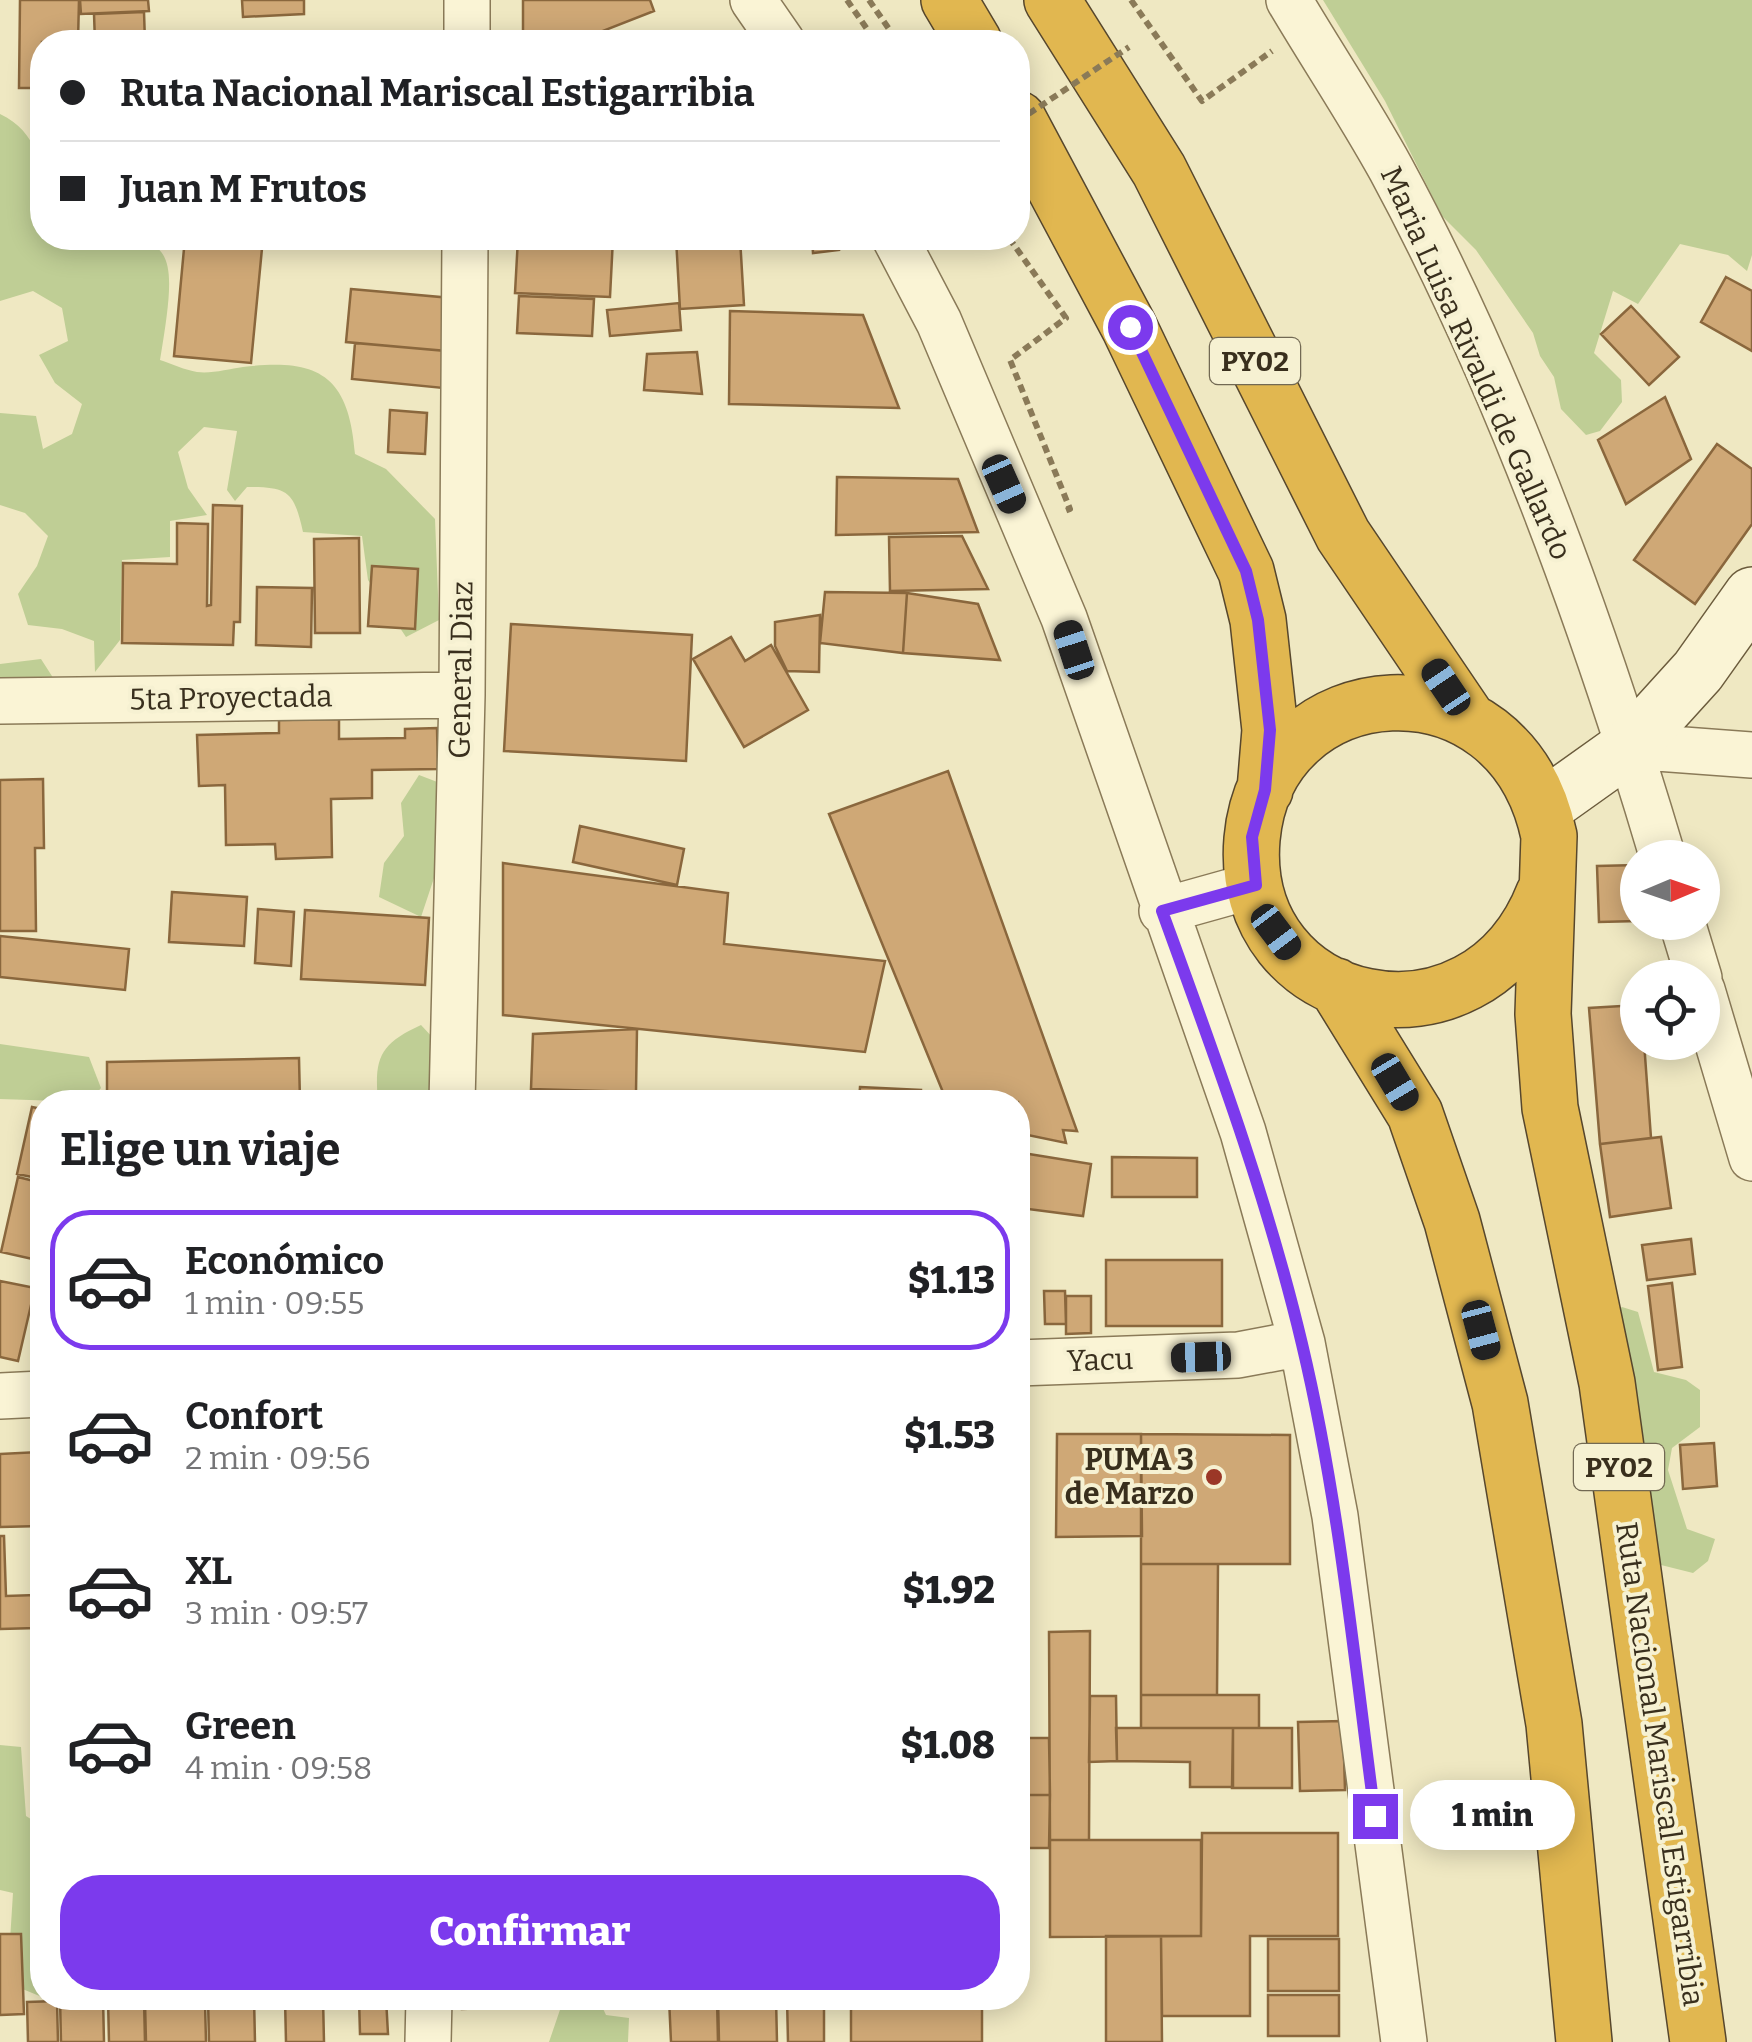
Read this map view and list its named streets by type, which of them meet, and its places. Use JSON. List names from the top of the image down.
{
  "streets": {
    "highway": ["PY02", "Ruta Nacional Mariscal Estigarribia"],
    "street": [
      "Maria Luisa Rivaldi de Gallardo",
      "General Diaz",
      "5ta Proyectada",
      "Yacu"
    ]
  },
  "crossings": [
    ["PY02", "Ruta Nacional Mariscal Estigarribia"],
    ["General Diaz", "5ta Proyectada"]
  ],
  "places": ["PUMA 3 de Marzo"],
  "north": "right",
  "page": {
    "banner": ["Ruta Nacional Mariscal Estigarribia", "Juan M Frutos"],
    "heading": "Elige un viaje",
    "list": [
      {
        "name": "Económico",
        "note": "1 min · 09:55",
        "value": "$1.13"
      },
      {
        "name": "Confort",
        "note": "2 min · 09:56",
        "value": "$1.53"
      },
      {
        "name": "XL",
        "note": "3 min · 09:57",
        "value": "$1.92"
      },
      {
        "name": "Green",
        "note": "4 min · 09:58",
        "value": "$1.08"
      }
    ],
    "bubble": "1 min",
    "buttons": "Confirmar"
  }
}
